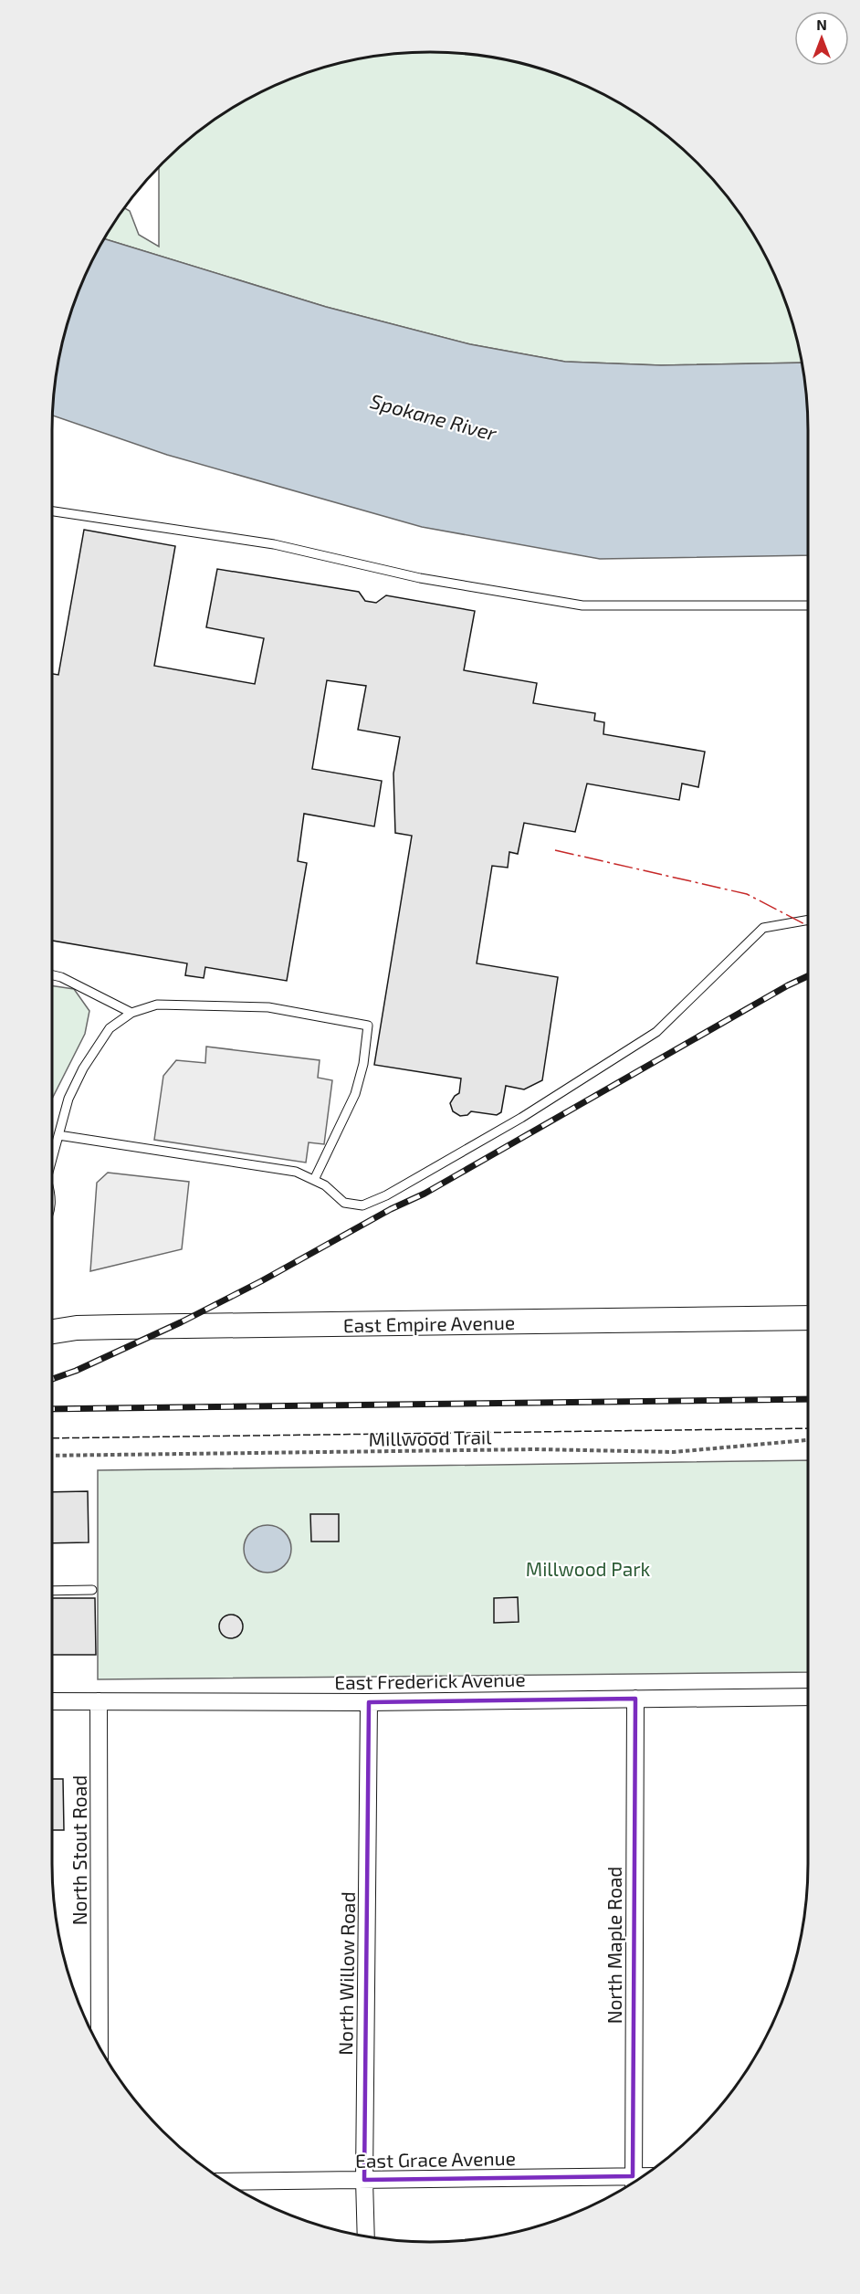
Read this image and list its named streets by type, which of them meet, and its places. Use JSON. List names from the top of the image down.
{
  "streets": {
    "street": [
      "East Empire Avenue",
      "East Frederick Avenue",
      "North Stout Road",
      "North Maple Road",
      "North Willow Road",
      "East Grace Avenue"
    ],
    "path": ["Millwood Trail"]
  },
  "crossings": [
    ["East Frederick Avenue", "North Stout Road"],
    ["East Frederick Avenue", "North Maple Road"],
    ["East Frederick Avenue", "North Willow Road"],
    ["North Willow Road", "East Grace Avenue"]
  ],
  "water": ["Spokane River"],
  "parks": ["Millwood Park"],
  "north": "top"
}
